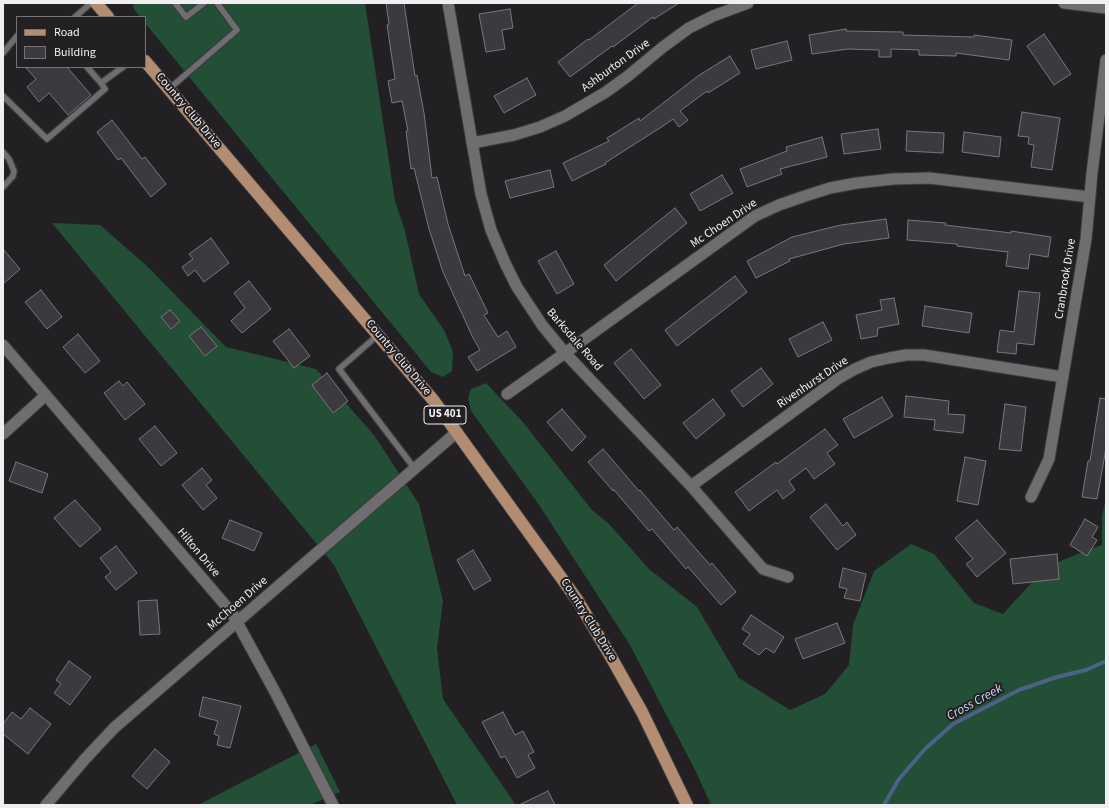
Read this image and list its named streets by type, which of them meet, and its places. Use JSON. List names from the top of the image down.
{
  "streets": {
    "main road": ["Country Club Drive", "US 401"],
    "street": [
      "Ashburton Drive",
      "Mc Choen Drive",
      "Cranbrook Drive",
      "Barksdale Road",
      "Rivenhurst Drive",
      "Hilton Drive",
      "McChoen Drive"
    ]
  },
  "crossings": [
    ["Ashburton Drive", "Barksdale Road"],
    ["Country Club Drive", "McChoen Drive"],
    ["Mc Choen Drive", "Cranbrook Drive"],
    ["Mc Choen Drive", "Barksdale Road"],
    ["Cranbrook Drive", "Rivenhurst Drive"],
    ["Barksdale Road", "Rivenhurst Drive"],
    ["Hilton Drive", "McChoen Drive"]
  ],
  "water": ["Cross Creek"],
  "legend": ["Road", "Building"]
}
